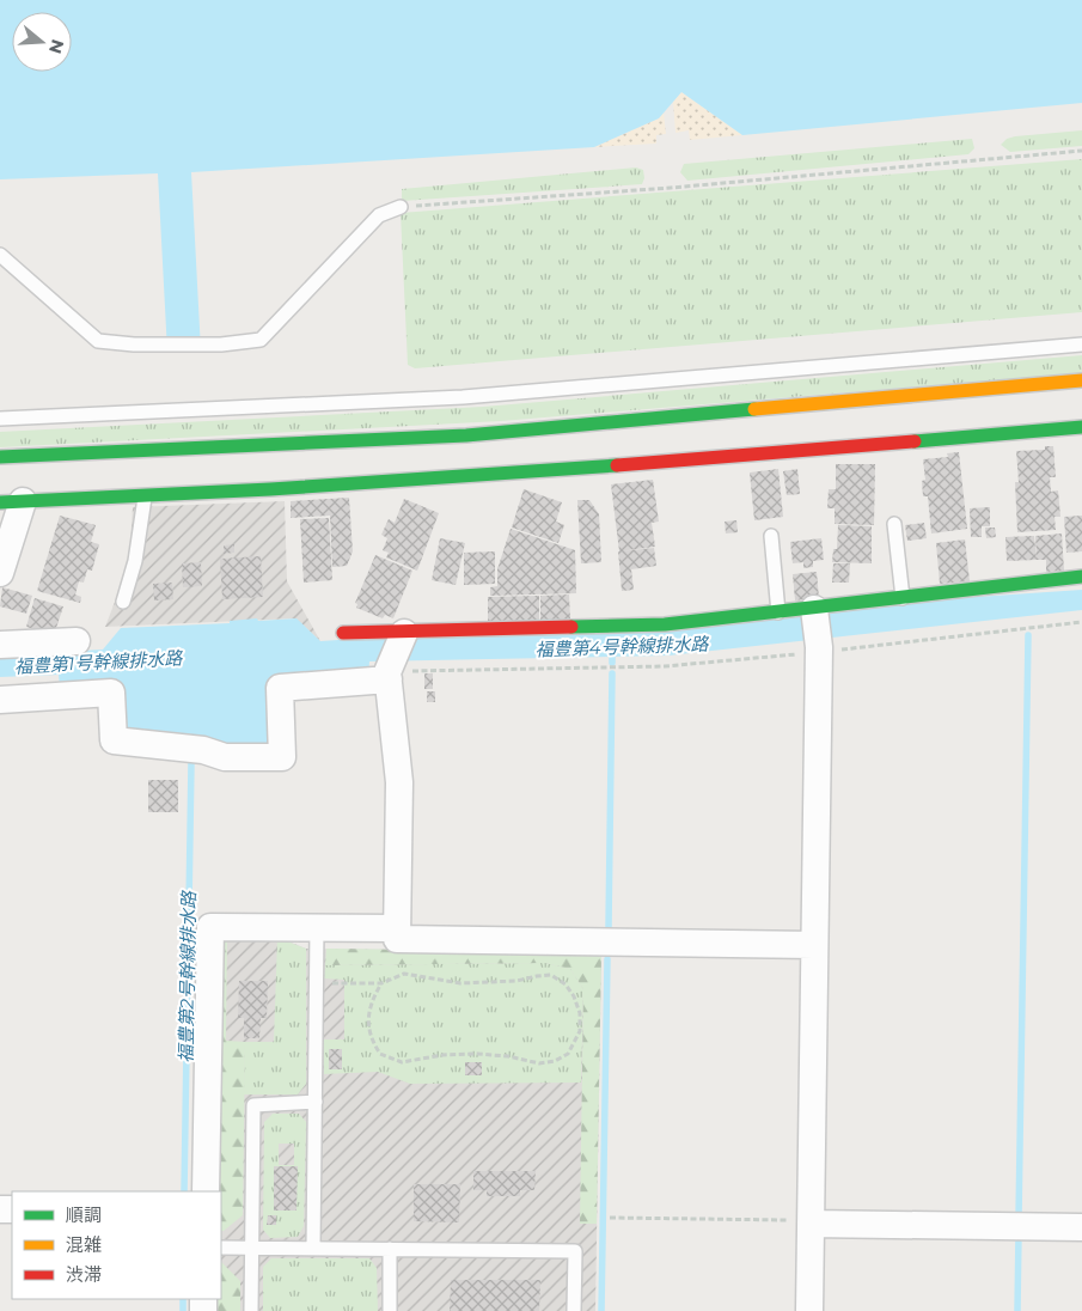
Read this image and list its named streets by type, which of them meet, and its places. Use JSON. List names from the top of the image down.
{
  "water": ["福豊第4号幹線排水路", "福豊第1号幹線排水路", "福豊第2号幹線排水路"],
  "legend": ["順調", "混雑", "渋滞"],
  "north": "right"
}
